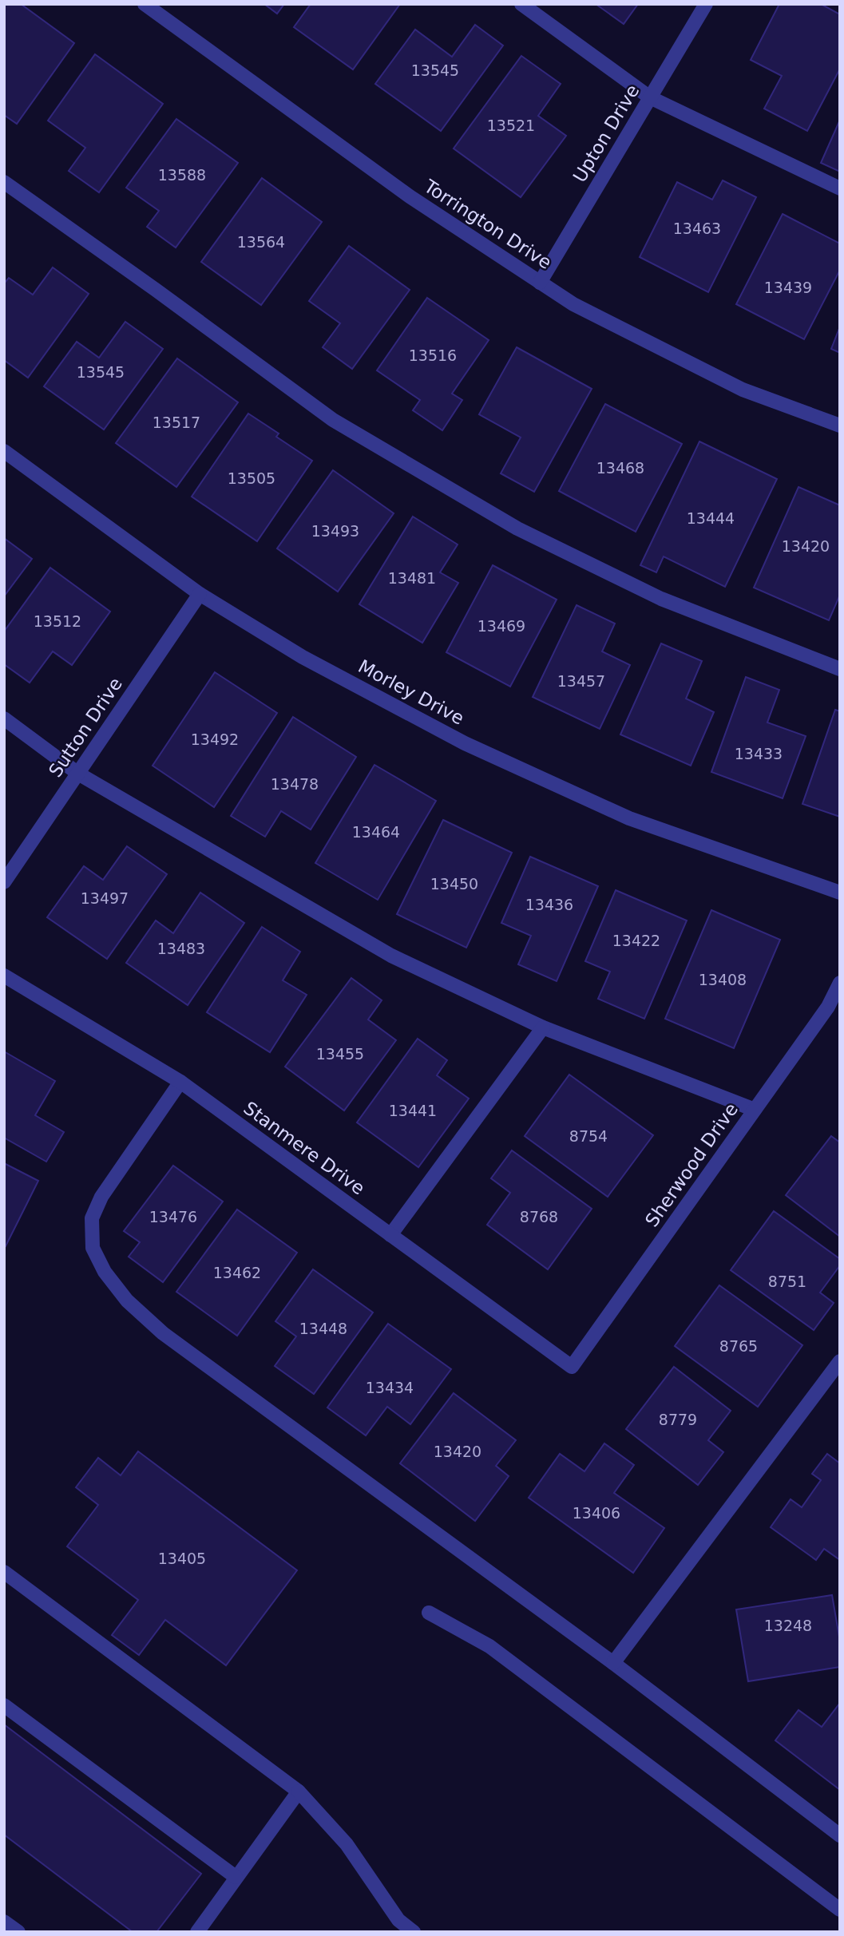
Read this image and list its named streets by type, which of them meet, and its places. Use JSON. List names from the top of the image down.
{
  "streets": {
    "street": [
      "Upton Drive",
      "Torrington Drive",
      "Morley Drive",
      "Sutton Drive",
      "Stanmere Drive",
      "Sherwood Drive"
    ]
  },
  "crossings": [
    ["Upton Drive", "Torrington Drive"],
    ["Morley Drive", "Sutton Drive"],
    ["Stanmere Drive", "Sherwood Drive"]
  ],
  "house_numbers": [
    "13545",
    "13521",
    "13588",
    "13463",
    "13564",
    "13439",
    "13516",
    "13545",
    "13517",
    "13468",
    "13505",
    "13444",
    "13493",
    "13420",
    "13481",
    "13512",
    "13469",
    "13457",
    "13492",
    "13433",
    "13478",
    "13464",
    "13450",
    "13497",
    "13436",
    "13422",
    "13483",
    "13408",
    "13455",
    "13441",
    "8754",
    "13476",
    "8768",
    "13462",
    "8751",
    "13448",
    "8765",
    "13434",
    "8779",
    "13420",
    "13406",
    "13405",
    "13248"
  ]
}
